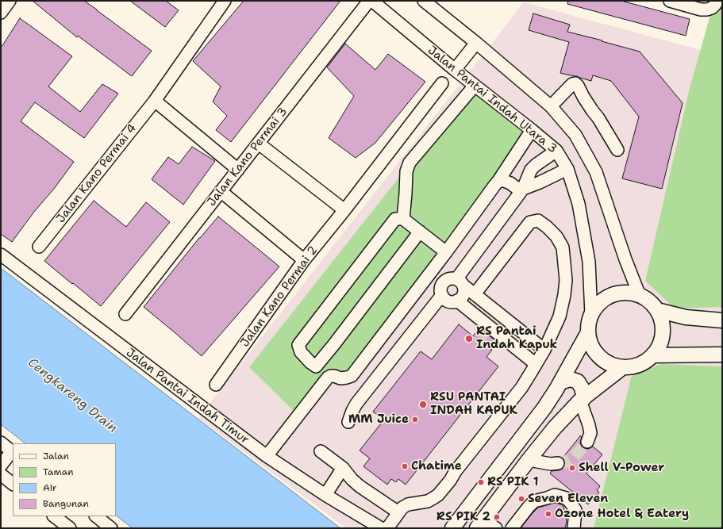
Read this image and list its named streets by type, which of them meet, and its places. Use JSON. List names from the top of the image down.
{
  "streets": {
    "street": [
      "Jalan Pantai Indah Utara 3",
      "Jalan Kano Permai 3",
      "Jalan Kano Permai 4",
      "Jalan Kano Permai 2",
      "Jalan Pantai Indah Timur"
    ]
  },
  "water": ["Cengkareng Drain"],
  "places": [
    "RS Pantai Indah Kapuk",
    "RSU PANTAI INDAH KAPUK",
    "MM Juice",
    "Chatime",
    "Shell V-Power",
    "RS PIK 1",
    "Seven Eleven",
    "Ozone Hotel & Eatery",
    "RS PIK 2"
  ],
  "legend": [
    "Jalan",
    "Taman",
    "Air",
    "Bangunan"
  ]
}
